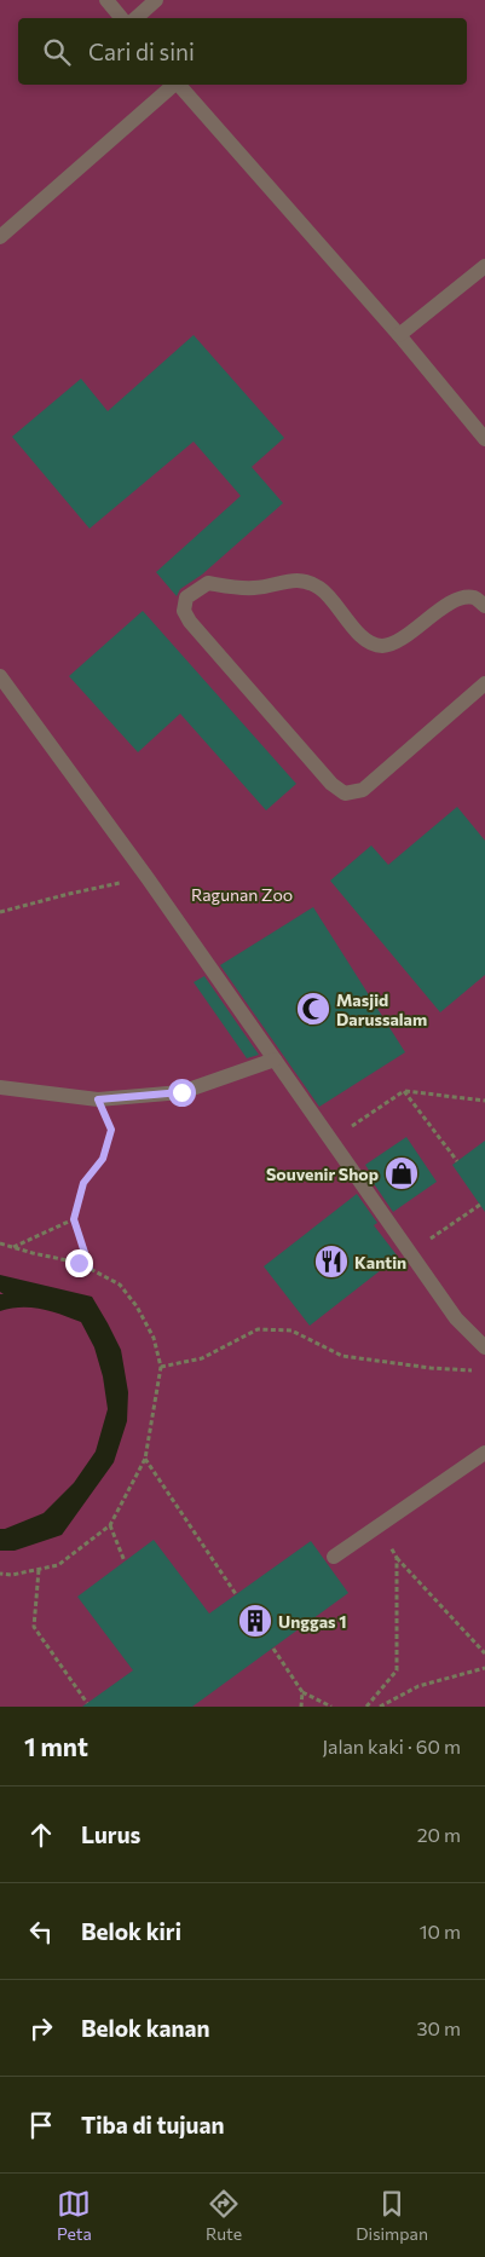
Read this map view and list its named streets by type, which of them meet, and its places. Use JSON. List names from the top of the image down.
{
  "parks": ["Ragunan Zoo"],
  "places": {
    "mosque": ["Masjid Darussalam"],
    "shop": ["Souvenir Shop"],
    "restaurant": ["Kantin"],
    "building": ["Unggas 1"]
  },
  "page": {
    "search": "Cari di sini",
    "heading": ["1 mnt", "Jalan kaki · 60 m"],
    "list": [
      ["Lurus", "20 m"],
      ["Belok kiri", "10 m"],
      ["Belok kanan", "30 m"],
      "Tiba di tujuan"
    ],
    "nav": ["Peta", "Rute", "Disimpan"]
  }
}
